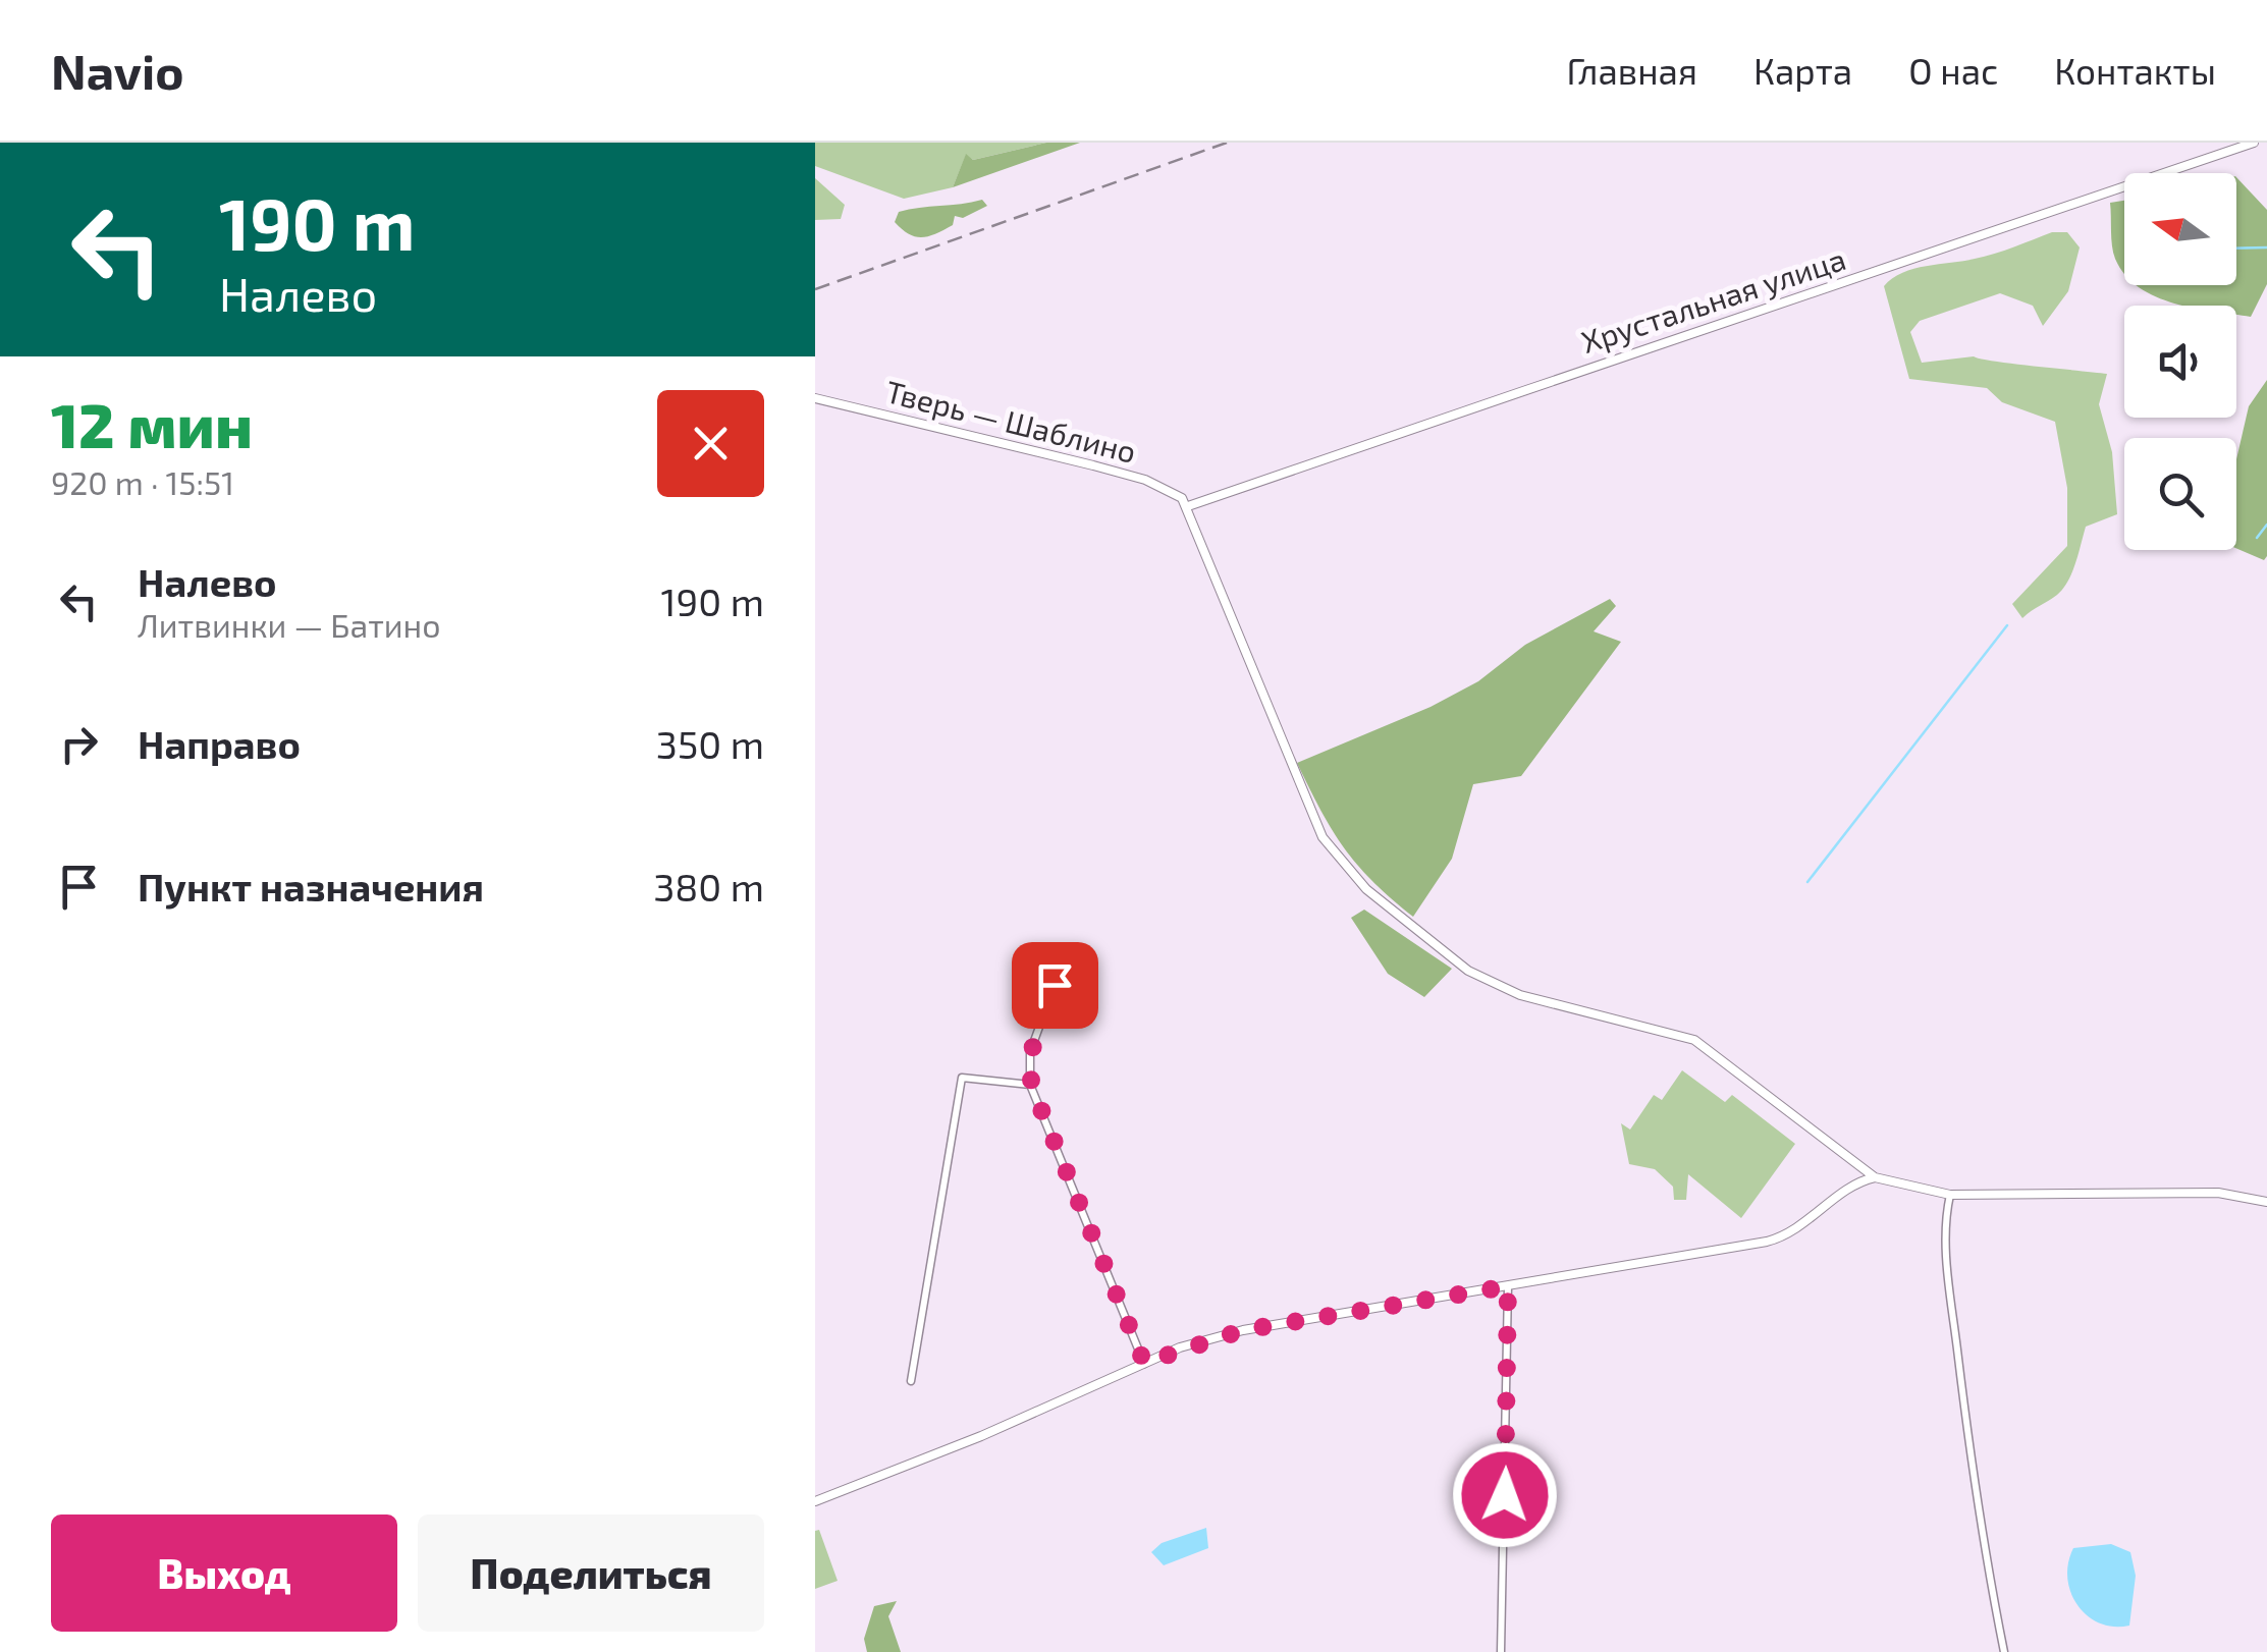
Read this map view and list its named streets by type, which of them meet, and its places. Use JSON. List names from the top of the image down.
{
  "streets": {
    "street": ["Хрустальная улица", "Тверь — Шаблино"]
  },
  "crossings": [
    ["Хрустальная улица", "Тверь — Шаблино"]
  ],
  "north": "left",
  "page": {
    "header": "Navio",
    "nav": [
      "Главная",
      "Карта",
      "О нас",
      "Контакты"
    ],
    "turn": ["190 m", "Налево"],
    "heading": ["12 мин", "920 m · 15:51"],
    "list": [
      {
        "name": "Налево",
        "note": "Литвинки — Батино",
        "value": "190 m"
      },
      {
        "name": "Направо",
        "value": "350 m"
      },
      {
        "name": "Пункт назначения",
        "value": "380 m"
      }
    ],
    "buttons": ["Выход", "Поделиться"]
  }
}
